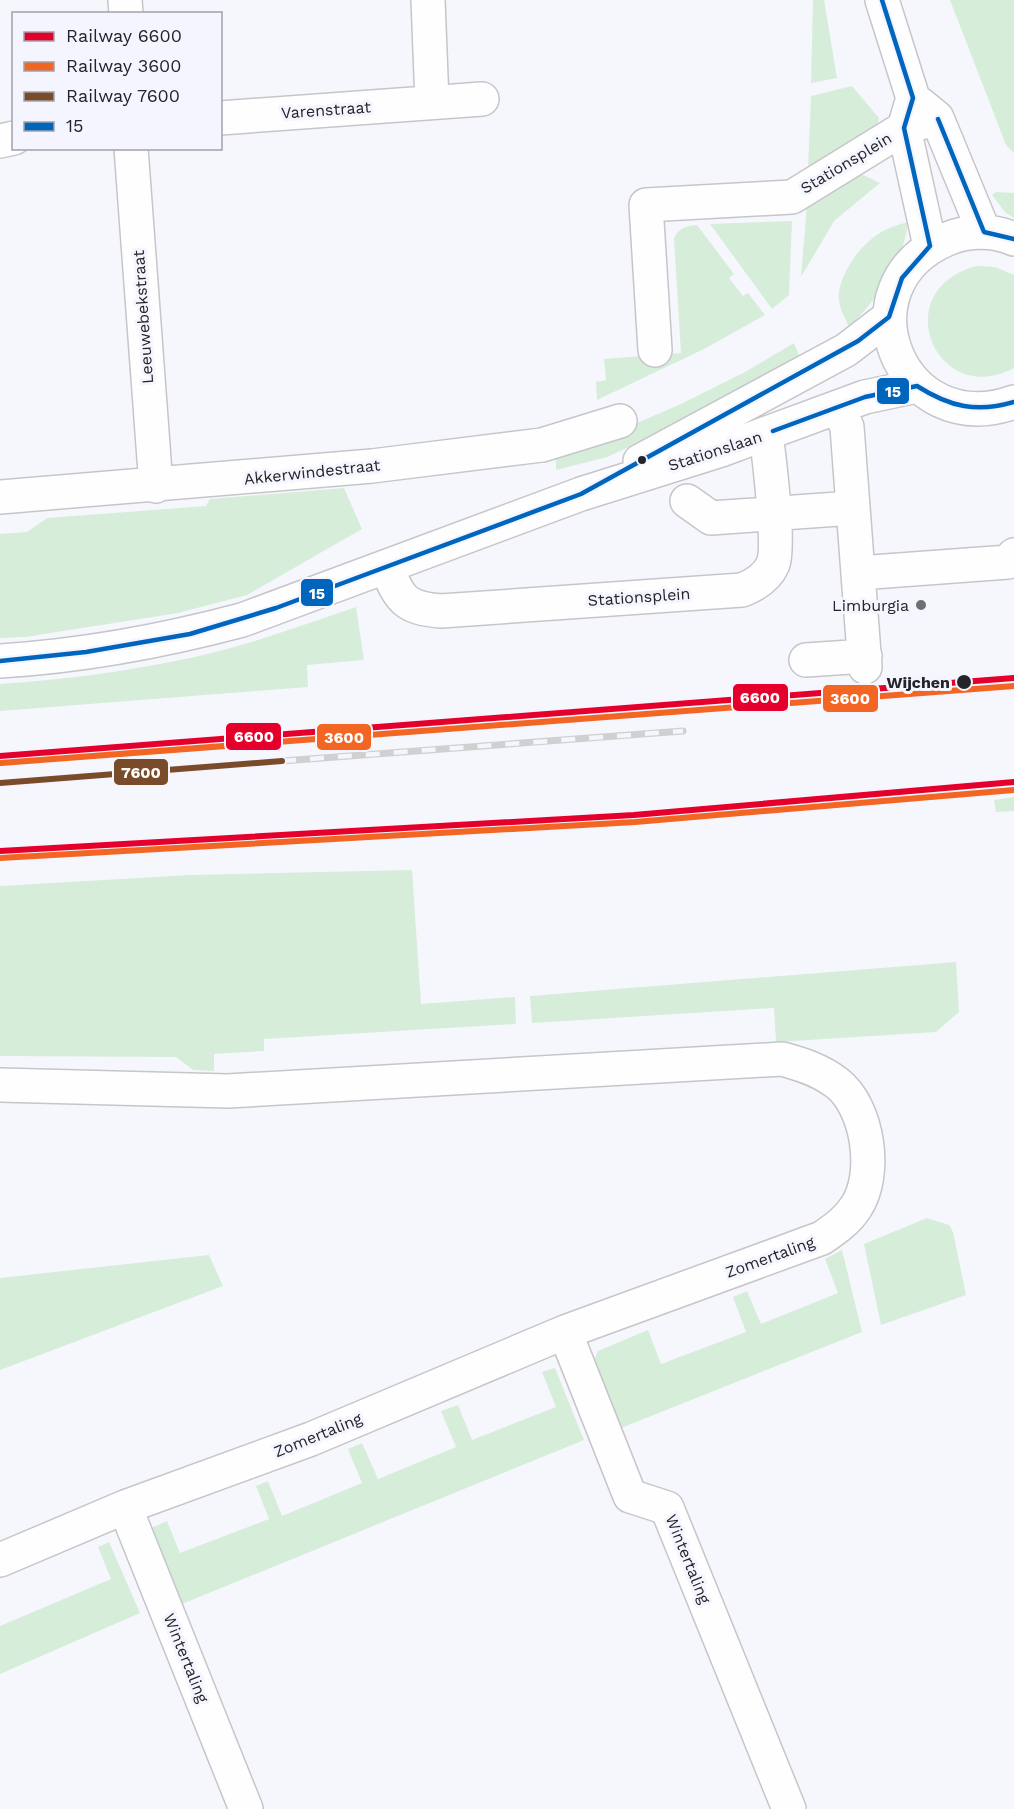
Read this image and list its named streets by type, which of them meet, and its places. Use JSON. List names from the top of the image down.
{
  "streets": {
    "street": [
      "Varenstraat",
      "Stationsplein",
      "Leeuwebekstraat",
      "Stationslaan",
      "Akkerwindestraat",
      "Zomertaling",
      "Wintertaling"
    ]
  },
  "crossings": [
    ["Stationsplein", "Stationslaan"],
    ["Leeuwebekstraat", "Akkerwindestraat"],
    ["Zomertaling", "Wintertaling"]
  ],
  "places": ["Limburgia", "Wijchen"],
  "lines": [
    "transit line 15",
    "rail line 6600",
    "rail line 3600",
    "rail line 7600"
  ],
  "legend": [
    "Railway 6600",
    "Railway 3600",
    "Railway 7600",
    "15"
  ]
}
